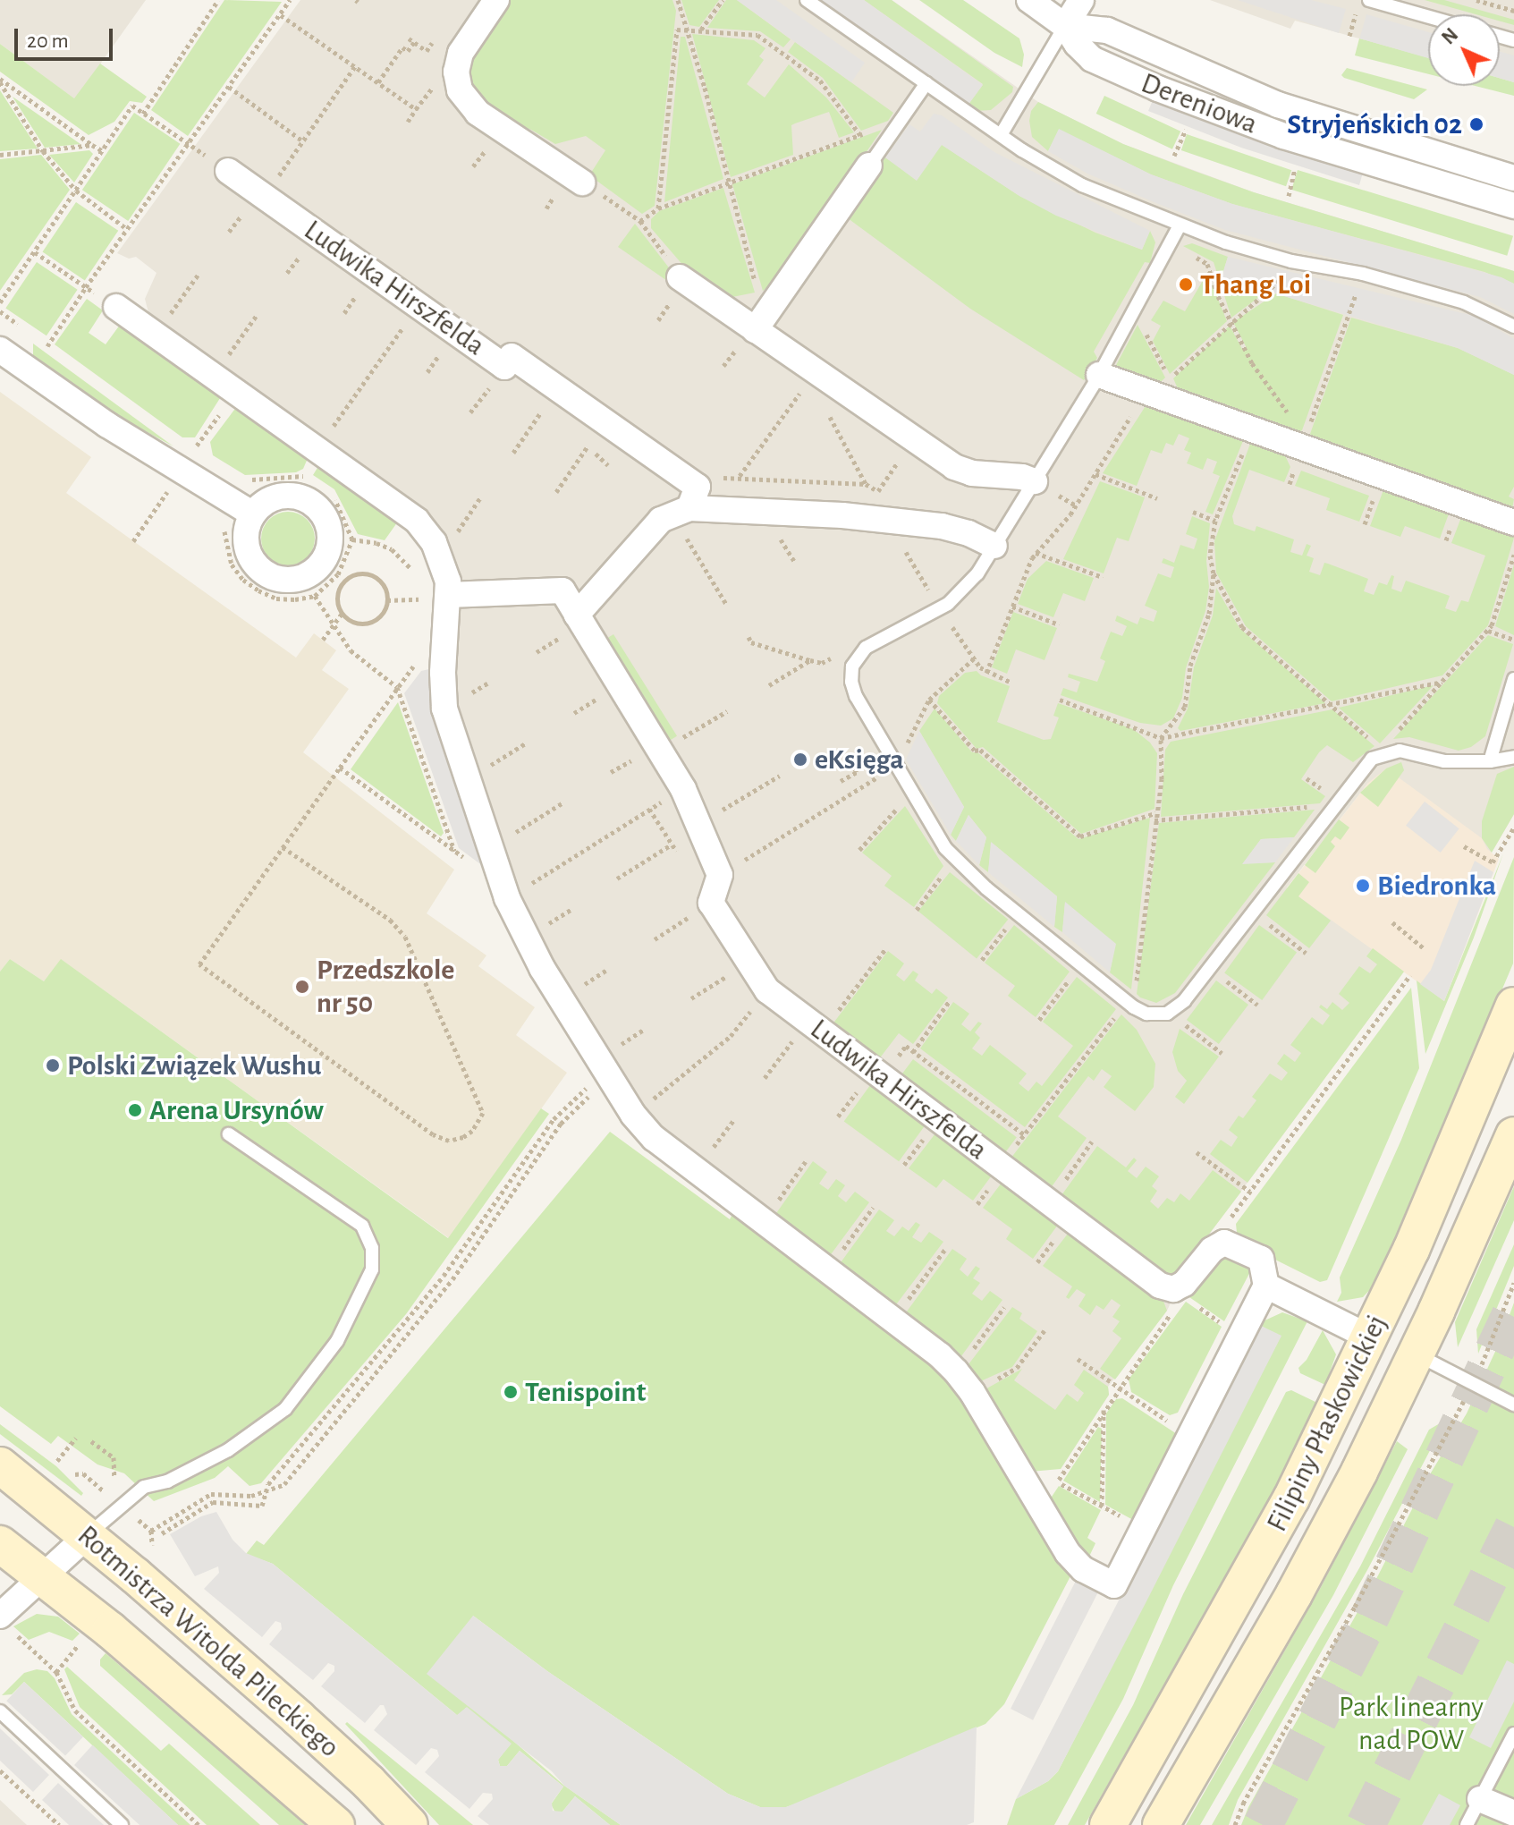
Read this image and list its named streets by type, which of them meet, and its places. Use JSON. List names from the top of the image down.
{
  "streets": {
    "main road": ["Filipiny Płaskowickiej", "Rotmistrza Witolda Pileckiego"],
    "street": ["Dereniowa", "Ludwika Hirszfelda"]
  },
  "parks": ["Park linearny nad POW"],
  "places": [
    "Stryjeńskich 02",
    "Thang Loi",
    "eKsięga",
    "Biedronka",
    "Przedszkole nr 50",
    "Polski Związek Wushu",
    "Arena Ursynów",
    "Tenispoint"
  ],
  "scale_bar": "20 m",
  "north": "top left"
}
